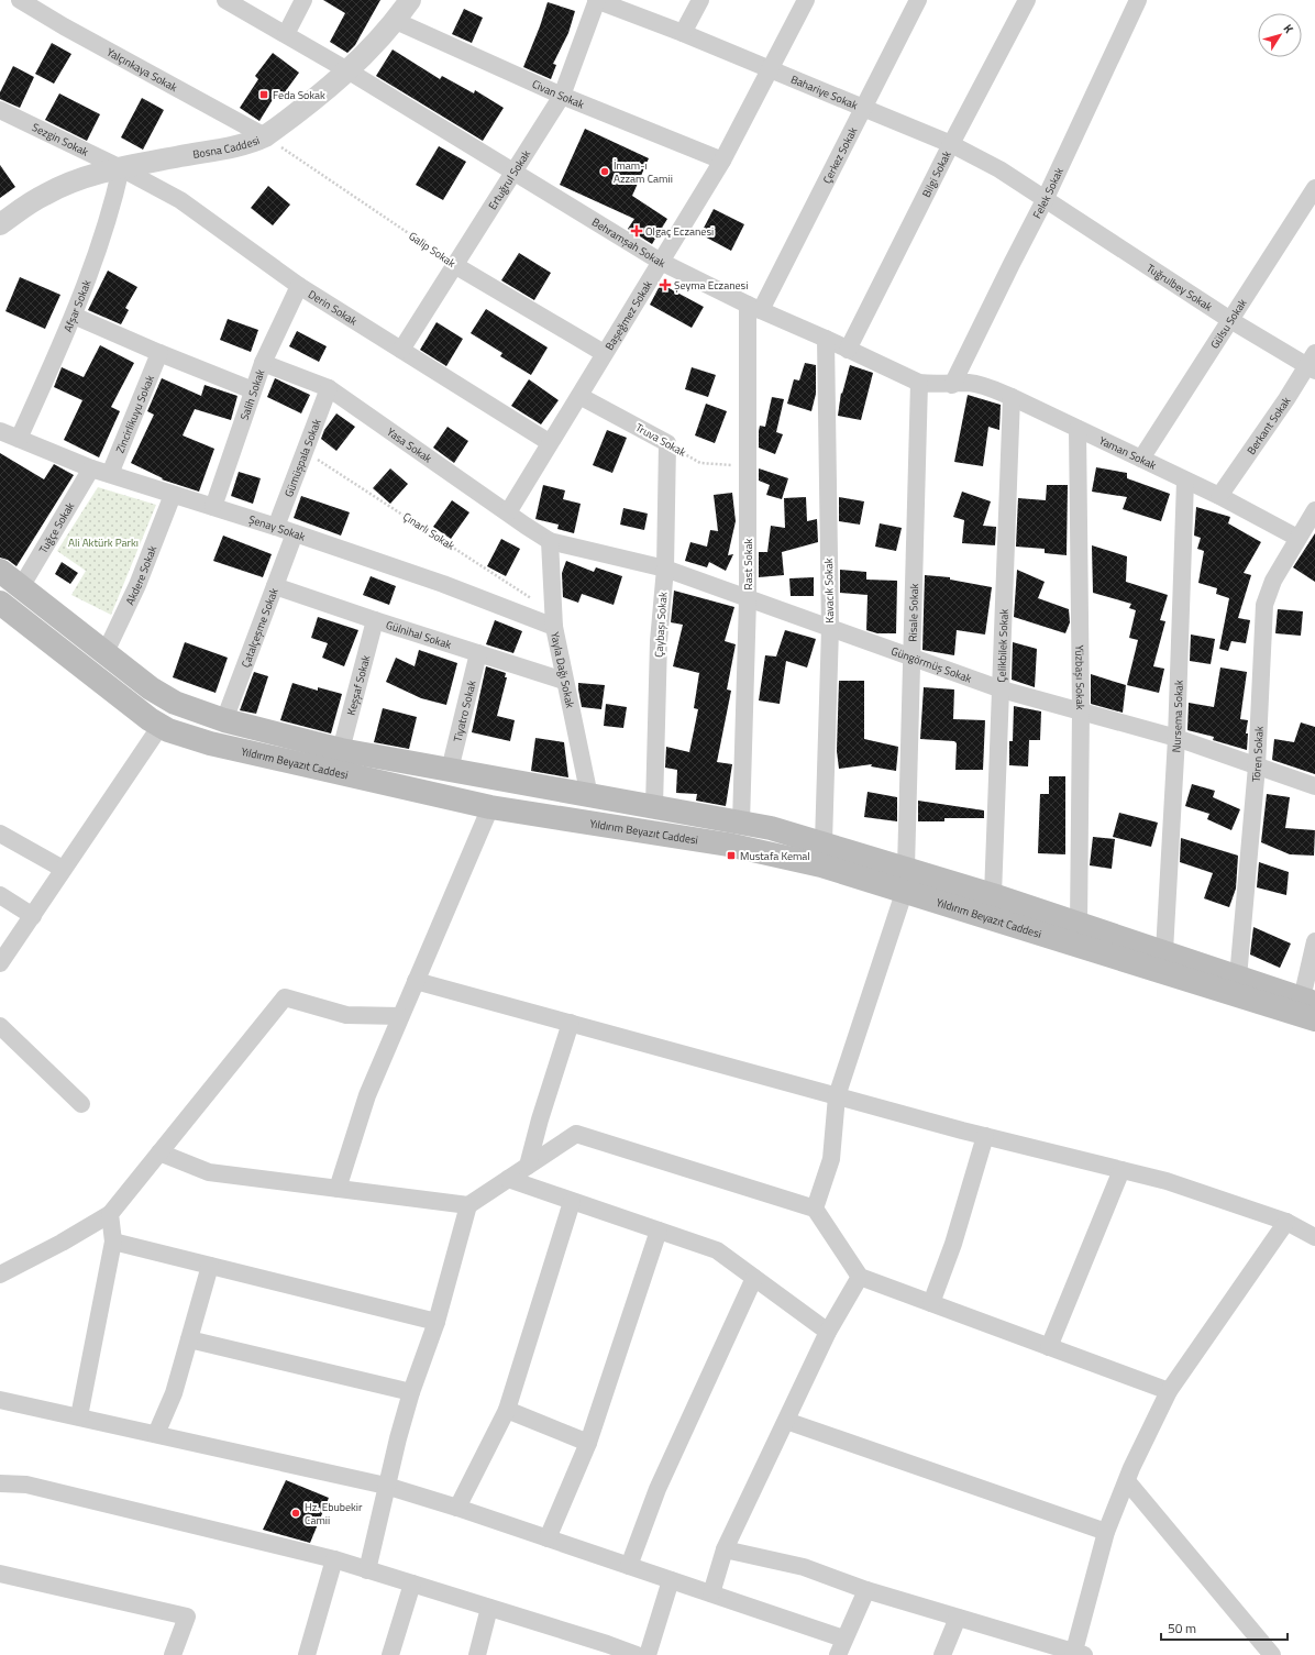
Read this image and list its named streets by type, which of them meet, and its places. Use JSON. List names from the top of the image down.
{
  "streets": {
    "main road": ["Yıldırım Beyazıt Caddesi"],
    "street": [
      "Yalçınkaya Sokak",
      "Bahariye Sokak",
      "Civan Sokak",
      "Sezgin Sokak",
      "Bosna Caddesi",
      "Çerkez Sokak",
      "Bilgi Sokak",
      "Ertuğrul Sokak",
      "Felek Sokak",
      "Behramşah Sokak",
      "Galip Sokak",
      "Tuğrulbey Sokak",
      "Afşar Sokak",
      "Derin Sokak",
      "Başeğmez Sokak",
      "Gülsu Sokak",
      "Salih Sokak",
      "Zincirlikuyu Sokak",
      "Berkant Sokak",
      "Truva Sokak",
      "Yasa Sokak",
      "Yaman Sokak",
      "Gümüşpala Sokak",
      "Tuğçe Sokak",
      "Şenay Sokak",
      "Rast Sokak",
      "Akdere Sokak",
      "Kavacık Sokak",
      "Risale Sokak",
      "Çaybaşı Sokak",
      "Çatalçeşme Sokak",
      "Gülnihal Sokak",
      "Çelikbilek Sokak",
      "Güngörmüş Sokak",
      "Yayla Dağı Sokak",
      "Yüzbaşı Sokak",
      "Keşşaf Sokak",
      "Tiyatro Sokak",
      "Nursema Sokak",
      "Tören Sokak"
    ],
    "path": ["Çınarlı Sokak"]
  },
  "crossings": [
    ["Yalçınkaya Sokak", "Bosna Caddesi"],
    ["Yalçınkaya Sokak", "Galip Sokak"],
    ["Bahariye Sokak", "Çerkez Sokak"],
    ["Bahariye Sokak", "Bilgi Sokak"],
    ["Bahariye Sokak", "Ertuğrul Sokak"],
    ["Bahariye Sokak", "Felek Sokak"],
    ["Bahariye Sokak", "Tuğrulbey Sokak"],
    ["Bahariye Sokak", "Başeğmez Sokak"],
    ["Civan Sokak", "Bosna Caddesi"],
    ["Civan Sokak", "Ertuğrul Sokak"],
    ["Civan Sokak", "Başeğmez Sokak"],
    ["Sezgin Sokak", "Bosna Caddesi"],
    ["Sezgin Sokak", "Afşar Sokak"],
    ["Sezgin Sokak", "Derin Sokak"],
    ["Bosna Caddesi", "Behramşah Sokak"],
    ["Bosna Caddesi", "Galip Sokak"],
    ["Bosna Caddesi", "Afşar Sokak"],
    ["Bosna Caddesi", "Derin Sokak"],
    ["Çerkez Sokak", "Behramşah Sokak"],
    ["Çerkez Sokak", "Rast Sokak"],
    ["Bilgi Sokak", "Behramşah Sokak"],
    ["Ertuğrul Sokak", "Behramşah Sokak"],
    ["Ertuğrul Sokak", "Galip Sokak"],
    ["Ertuğrul Sokak", "Derin Sokak"],
    ["Felek Sokak", "Behramşah Sokak"],
    ["Felek Sokak", "Tuğrulbey Sokak"],
    ["Felek Sokak", "Yaman Sokak"],
    ["Behramşah Sokak", "Başeğmez Sokak"],
    ["Behramşah Sokak", "Yaman Sokak"],
    ["Behramşah Sokak", "Rast Sokak"],
    ["Behramşah Sokak", "Kavacık Sokak"],
    ["Behramşah Sokak", "Risale Sokak"],
    ["Galip Sokak", "Başeğmez Sokak"],
    ["Tuğrulbey Sokak", "Gülsu Sokak"],
    ["Tuğrulbey Sokak", "Berkant Sokak"],
    ["Afşar Sokak", "Derin Sokak"],
    ["Afşar Sokak", "Şenay Sokak"],
    ["Derin Sokak", "Başeğmez Sokak"],
    ["Derin Sokak", "Salih Sokak"],
    ["Başeğmez Sokak", "Truva Sokak"],
    ["Başeğmez Sokak", "Yasa Sokak"],
    ["Gülsu Sokak", "Yaman Sokak"],
    ["Salih Sokak", "Yasa Sokak"],
    ["Salih Sokak", "Şenay Sokak"],
    ["Zincirlikuyu Sokak", "Şenay Sokak"],
    ["Berkant Sokak", "Yaman Sokak"],
    ["Truva Sokak", "Rast Sokak"],
    ["Truva Sokak", "Çaybaşı Sokak"],
    ["Yasa Sokak", "Gümüşpala Sokak"],
    ["Yasa Sokak", "Güngörmüş Sokak"],
    ["Yasa Sokak", "Yayla Dağı Sokak"],
    ["Yaman Sokak", "Çelikbilek Sokak"],
    ["Yaman Sokak", "Yüzbaşı Sokak"],
    ["Yaman Sokak", "Nursema Sokak"],
    ["Yaman Sokak", "Tören Sokak"],
    ["Gümüşpala Sokak", "Şenay Sokak"],
    ["Gümüşpala Sokak", "Çınarlı Sokak"],
    ["Tuğçe Sokak", "Şenay Sokak"],
    ["Şenay Sokak", "Çınarlı Sokak"],
    ["Şenay Sokak", "Akdere Sokak"],
    ["Şenay Sokak", "Çatalçeşme Sokak"],
    ["Şenay Sokak", "Yayla Dağı Sokak"],
    ["Çınarlı Sokak", "Yayla Dağı Sokak"],
    ["Rast Sokak", "Güngörmüş Sokak"],
    ["Kavacık Sokak", "Güngörmüş Sokak"],
    ["Risale Sokak", "Güngörmüş Sokak"],
    ["Çaybaşı Sokak", "Güngörmüş Sokak"],
    ["Çatalçeşme Sokak", "Gülnihal Sokak"],
    ["Gülnihal Sokak", "Yayla Dağı Sokak"],
    ["Gülnihal Sokak", "Keşşaf Sokak"],
    ["Gülnihal Sokak", "Tiyatro Sokak"],
    ["Çelikbilek Sokak", "Güngörmüş Sokak"],
    ["Güngörmüş Sokak", "Yayla Dağı Sokak"],
    ["Güngörmüş Sokak", "Yüzbaşı Sokak"],
    ["Güngörmüş Sokak", "Nursema Sokak"],
    ["Güngörmüş Sokak", "Tören Sokak"]
  ],
  "parks": ["Ali Aktürk Parkı"],
  "places": {
    "transit": ["Feda Sokak", "Mustafa Kemal"],
    "other": ["İmam-ı Azzam Camii", "Hz. Ebubekir Camii"],
    "health": ["Olgaç Eczanesi", "Şeyma Eczanesi"]
  },
  "scale_bar": "50 m",
  "north": "top right"
}
